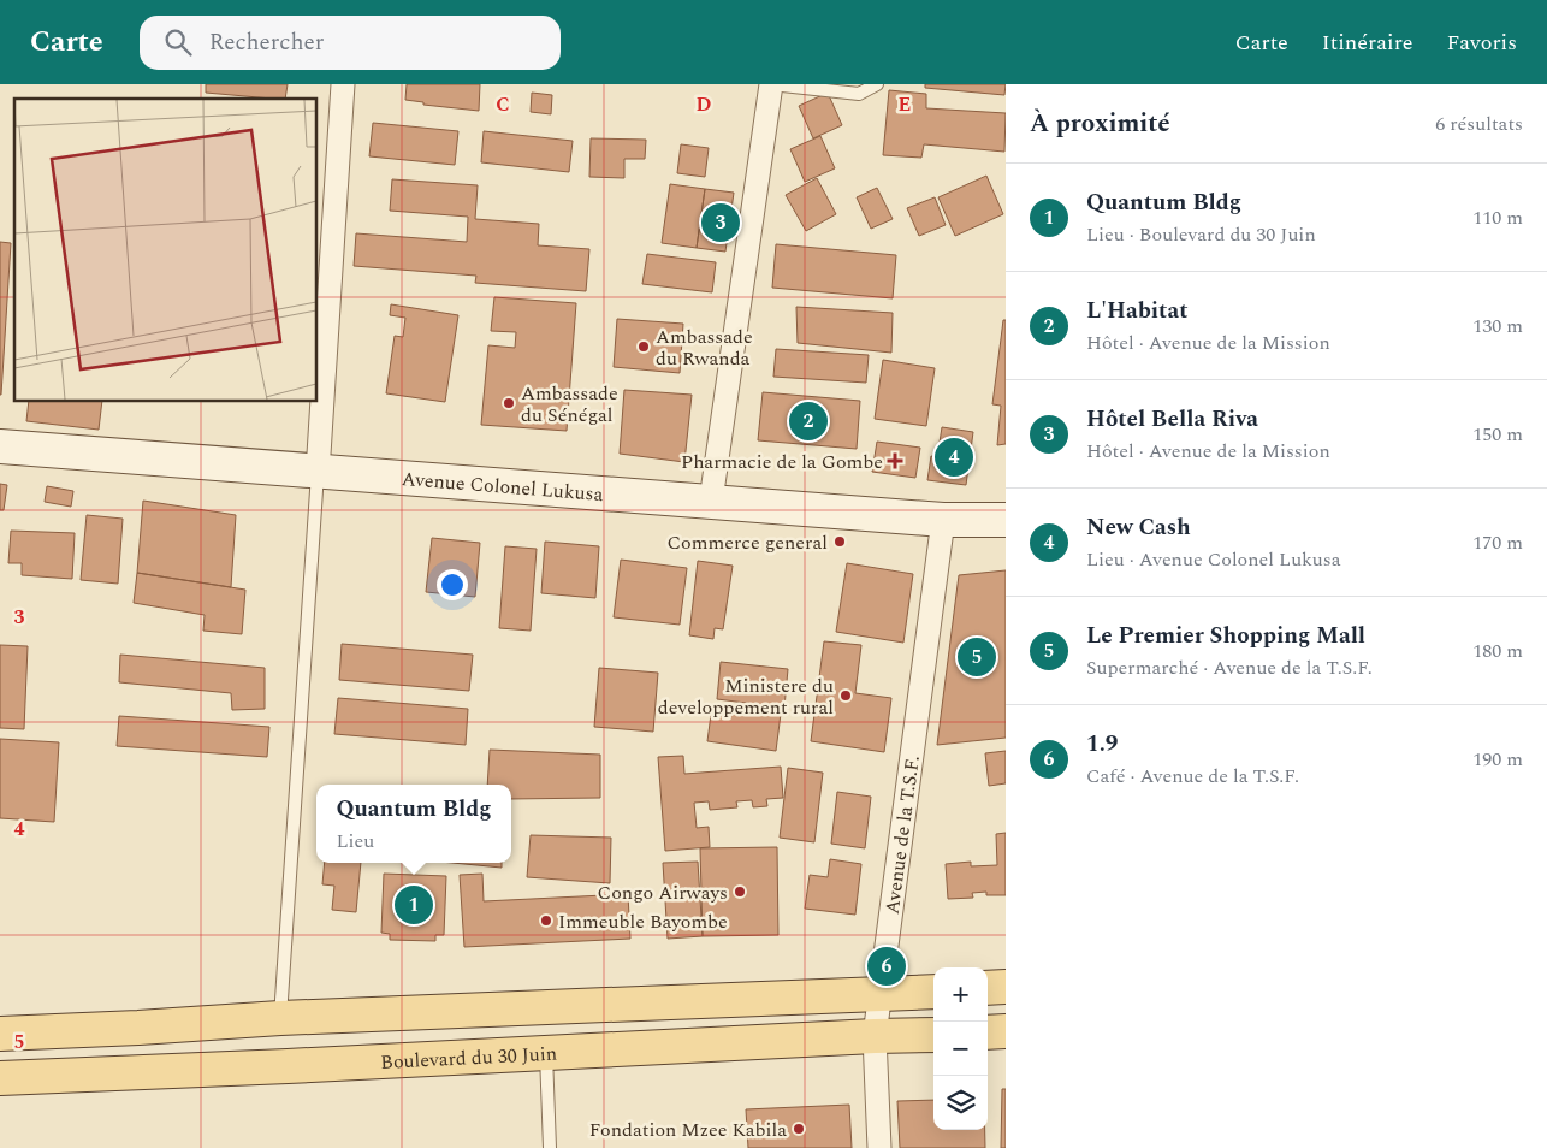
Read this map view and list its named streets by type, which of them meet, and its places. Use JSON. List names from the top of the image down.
{
  "streets": {
    "main road": ["Avenue Colonel Lukusa", "Boulevard du 30 Juin"],
    "street": ["Avenue de la T.S.F."]
  },
  "crossings": [
    ["Avenue Colonel Lukusa", "Avenue de la T.S.F."],
    ["Avenue de la T.S.F.", "Boulevard du 30 Juin"]
  ],
  "places": {
    "other": [
      "Ambassade du Rwanda",
      "Ambassade du Sénégal",
      "Commerce general",
      "Ministere du developpement rural",
      "Congo Airways",
      "Immeuble Bayombe",
      "Fondation Mzee Kabila"
    ],
    "health": ["Pharmacie de la Gombe"]
  },
  "page": {
    "header": "Carte",
    "search": "Rechercher",
    "nav": ["Carte", "Itinéraire", "Favoris"],
    "heading": ["À proximité", "6 résultats"],
    "list": [
      {
        "mark": "1",
        "name": "Quantum Bldg",
        "note": "Lieu · Boulevard du 30 Juin",
        "value": "110 m"
      },
      {
        "mark": "2",
        "name": "L'Habitat",
        "note": "Hôtel · Avenue de la Mission",
        "value": "130 m"
      },
      {
        "mark": "3",
        "name": "Hôtel Bella Riva",
        "note": "Hôtel · Avenue de la Mission",
        "value": "150 m"
      },
      {
        "mark": "4",
        "name": "New Cash",
        "note": "Lieu · Avenue Colonel Lukusa",
        "value": "170 m"
      },
      {
        "mark": "5",
        "name": "Le Premier Shopping Mall",
        "note": "Supermarché · Avenue de la T.S.F.",
        "value": "180 m"
      },
      {
        "mark": "6",
        "name": "1.9",
        "note": "Café · Avenue de la T.S.F.",
        "value": "190 m"
      }
    ],
    "pins": [
      "3",
      "2",
      "4",
      "5",
      "1",
      "6"
    ],
    "popup": ["Quantum Bldg", "Lieu"],
    "map_buttons": ["+", "−"]
  },
  "grid": {
    "columns": ["C", "D", "E"],
    "rows": ["3", "4", "5"]
  }
}
